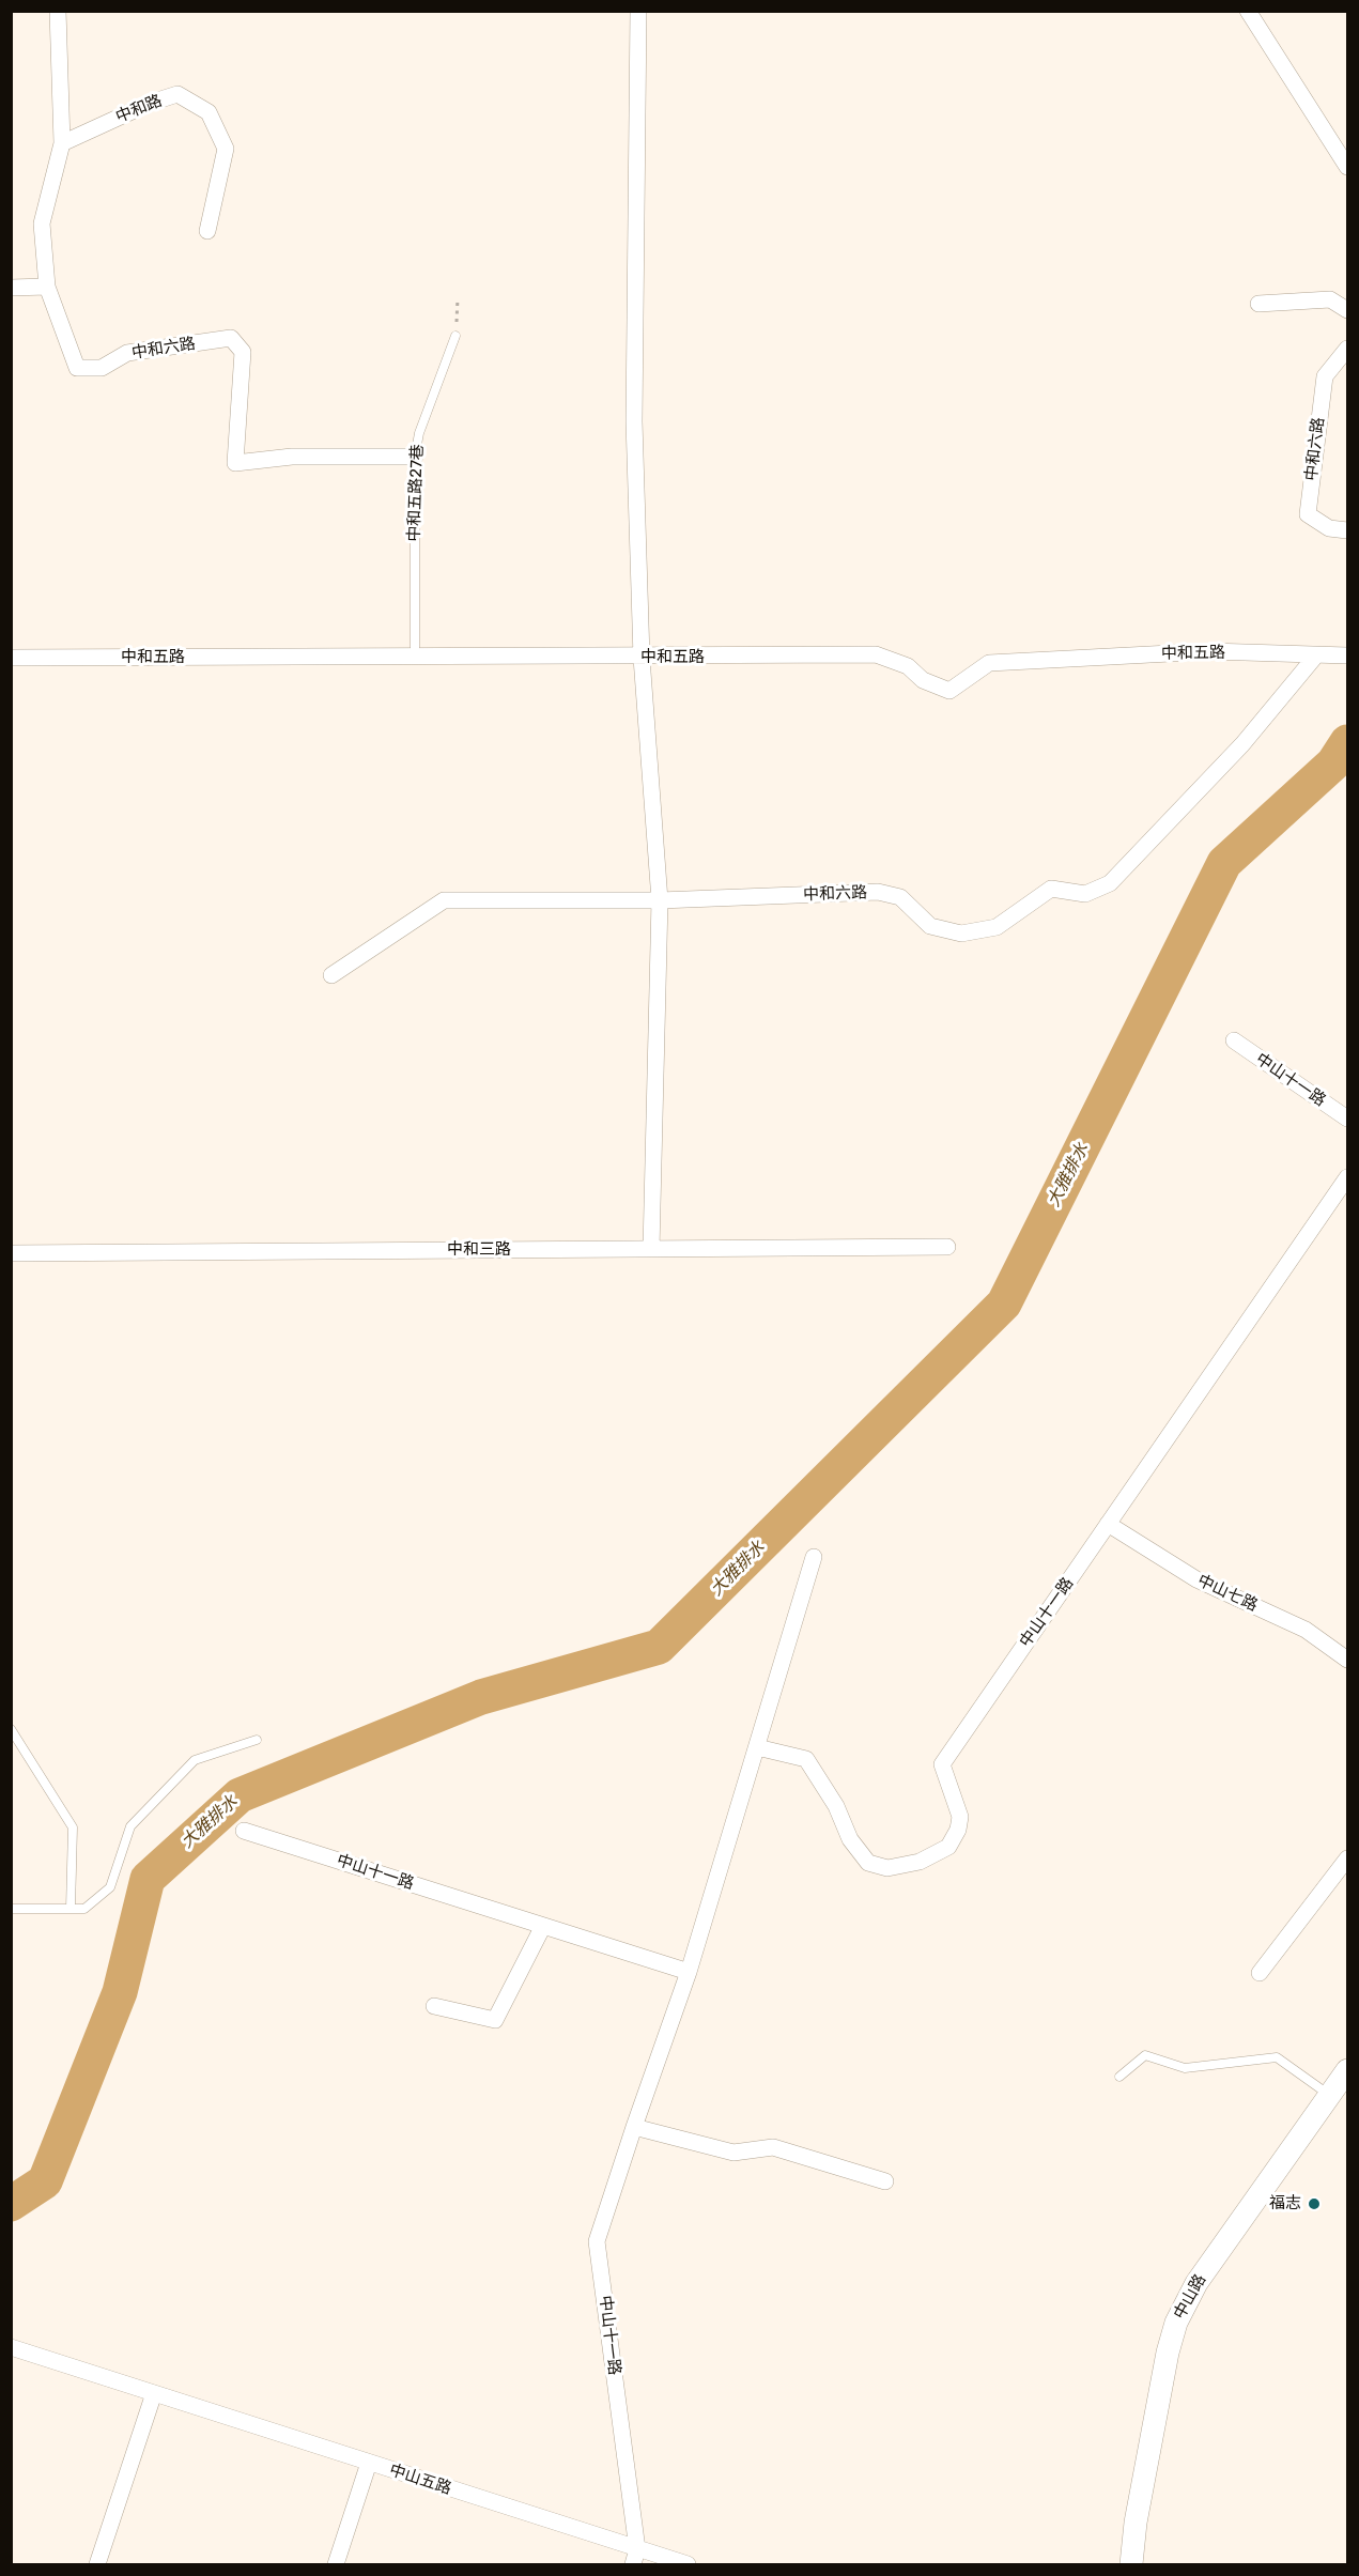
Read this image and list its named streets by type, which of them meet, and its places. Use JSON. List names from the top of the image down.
{
  "streets": {
    "main road": ["中山路"],
    "street": [
      "中和路",
      "中和六路",
      "中和五路",
      "中山十一路",
      "中和三路",
      "中山七路",
      "中山五路"
    ],
    "lane": ["中和五路27巷"]
  },
  "crossings": [
    ["中和路", "中和六路"],
    ["中和六路", "中和五路27巷"],
    ["中和六路", "中和五路"],
    ["中和五路27巷", "中和五路"],
    ["中山十一路", "中山七路"],
    ["中山十一路", "中山五路"]
  ],
  "water": ["大雅排水"],
  "places": ["福志"]
}
